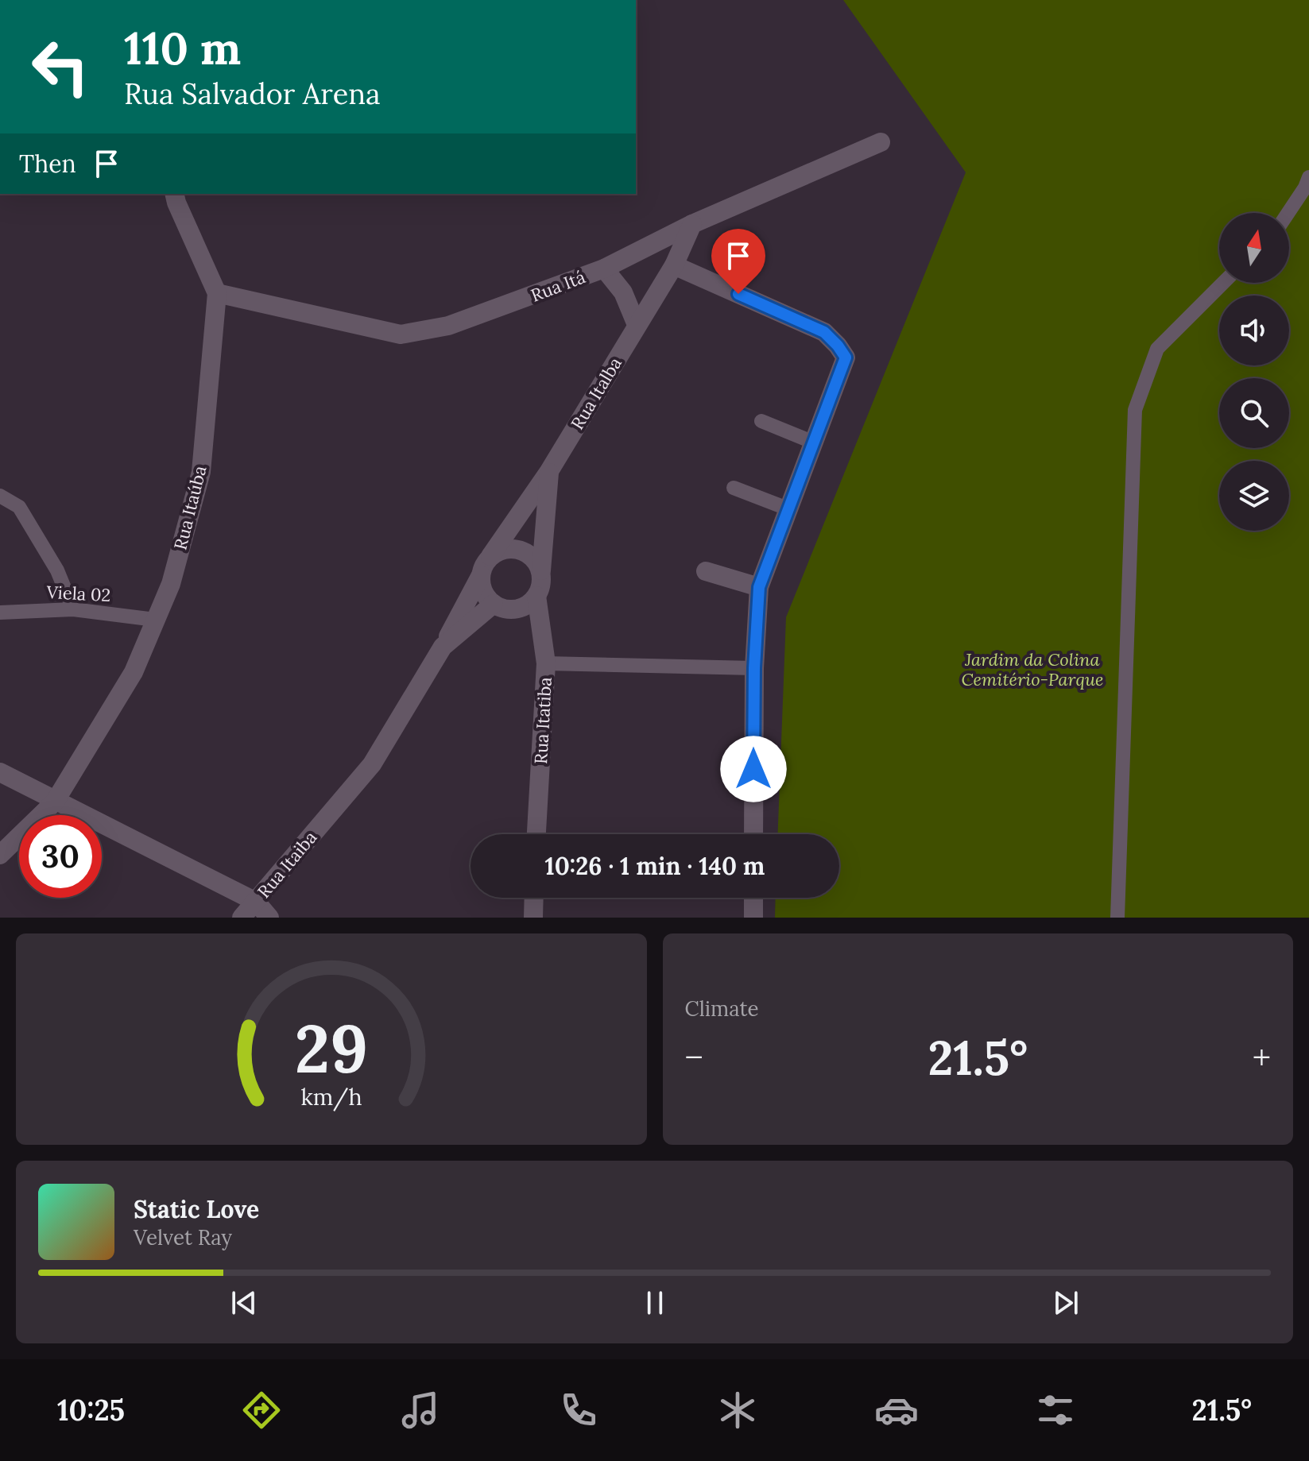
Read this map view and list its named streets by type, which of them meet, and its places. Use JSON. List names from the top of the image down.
{
  "streets": {
    "street": [
      "Rua Itá",
      "Rua Italba",
      "Rua Itaúba",
      "Rua Itatiba",
      "Rua Itaiba"
    ],
    "lane": ["Viela 02"]
  },
  "crossings": [
    ["Rua Itá", "Rua Italba"],
    ["Rua Itá", "Rua Itaúba"],
    ["Rua Italba", "Rua Itatiba"],
    ["Rua Italba", "Rua Itaiba"],
    ["Rua Itaúba", "Viela 02"],
    ["Rua Itaúba", "Rua Itaiba"],
    ["Rua Itatiba", "Rua Itaiba"]
  ],
  "parks": ["Jardim da Colina Cemitério-Parque"],
  "north": "top",
  "page": {
    "turn": ["110 m", "Rua Salvador Arena"],
    "then": "Then",
    "limit": "30",
    "trip": "10:26 · 1 min · 140 m",
    "tile": "Climate",
    "heat": ["−", "21.5°", "+"],
    "song": ["Static Love", "Velvet Ray"],
    "tabs": ["10:25", "21.5°"],
    "gauge": ["29", "km/h"]
  }
}
